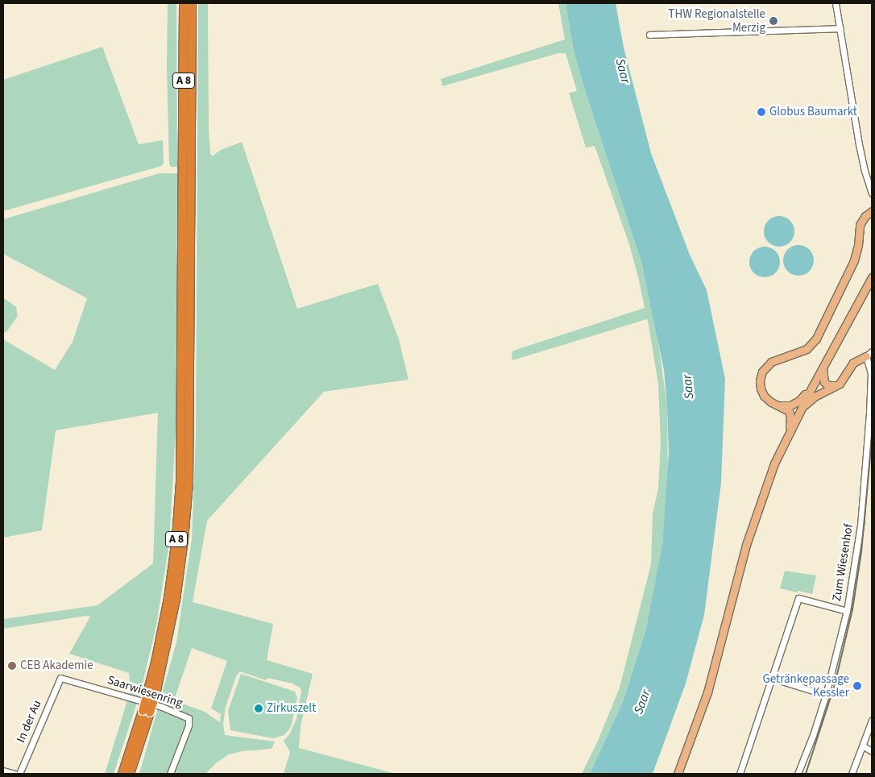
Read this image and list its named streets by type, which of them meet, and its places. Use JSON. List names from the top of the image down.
{
  "streets": {
    "highway": ["A 8"],
    "street": ["Zum Wiesenhof", "Saarwiesenring", "In der Au"]
  },
  "crossings": [
    ["Saarwiesenring", "In der Au"]
  ],
  "water": ["Saar"],
  "places": [
    "THW Regionalstelle Merzig",
    "Globus Baumarkt",
    "CEB Akademie",
    "Getränkepassage Kessler",
    "Zirkuszelt"
  ]
}
